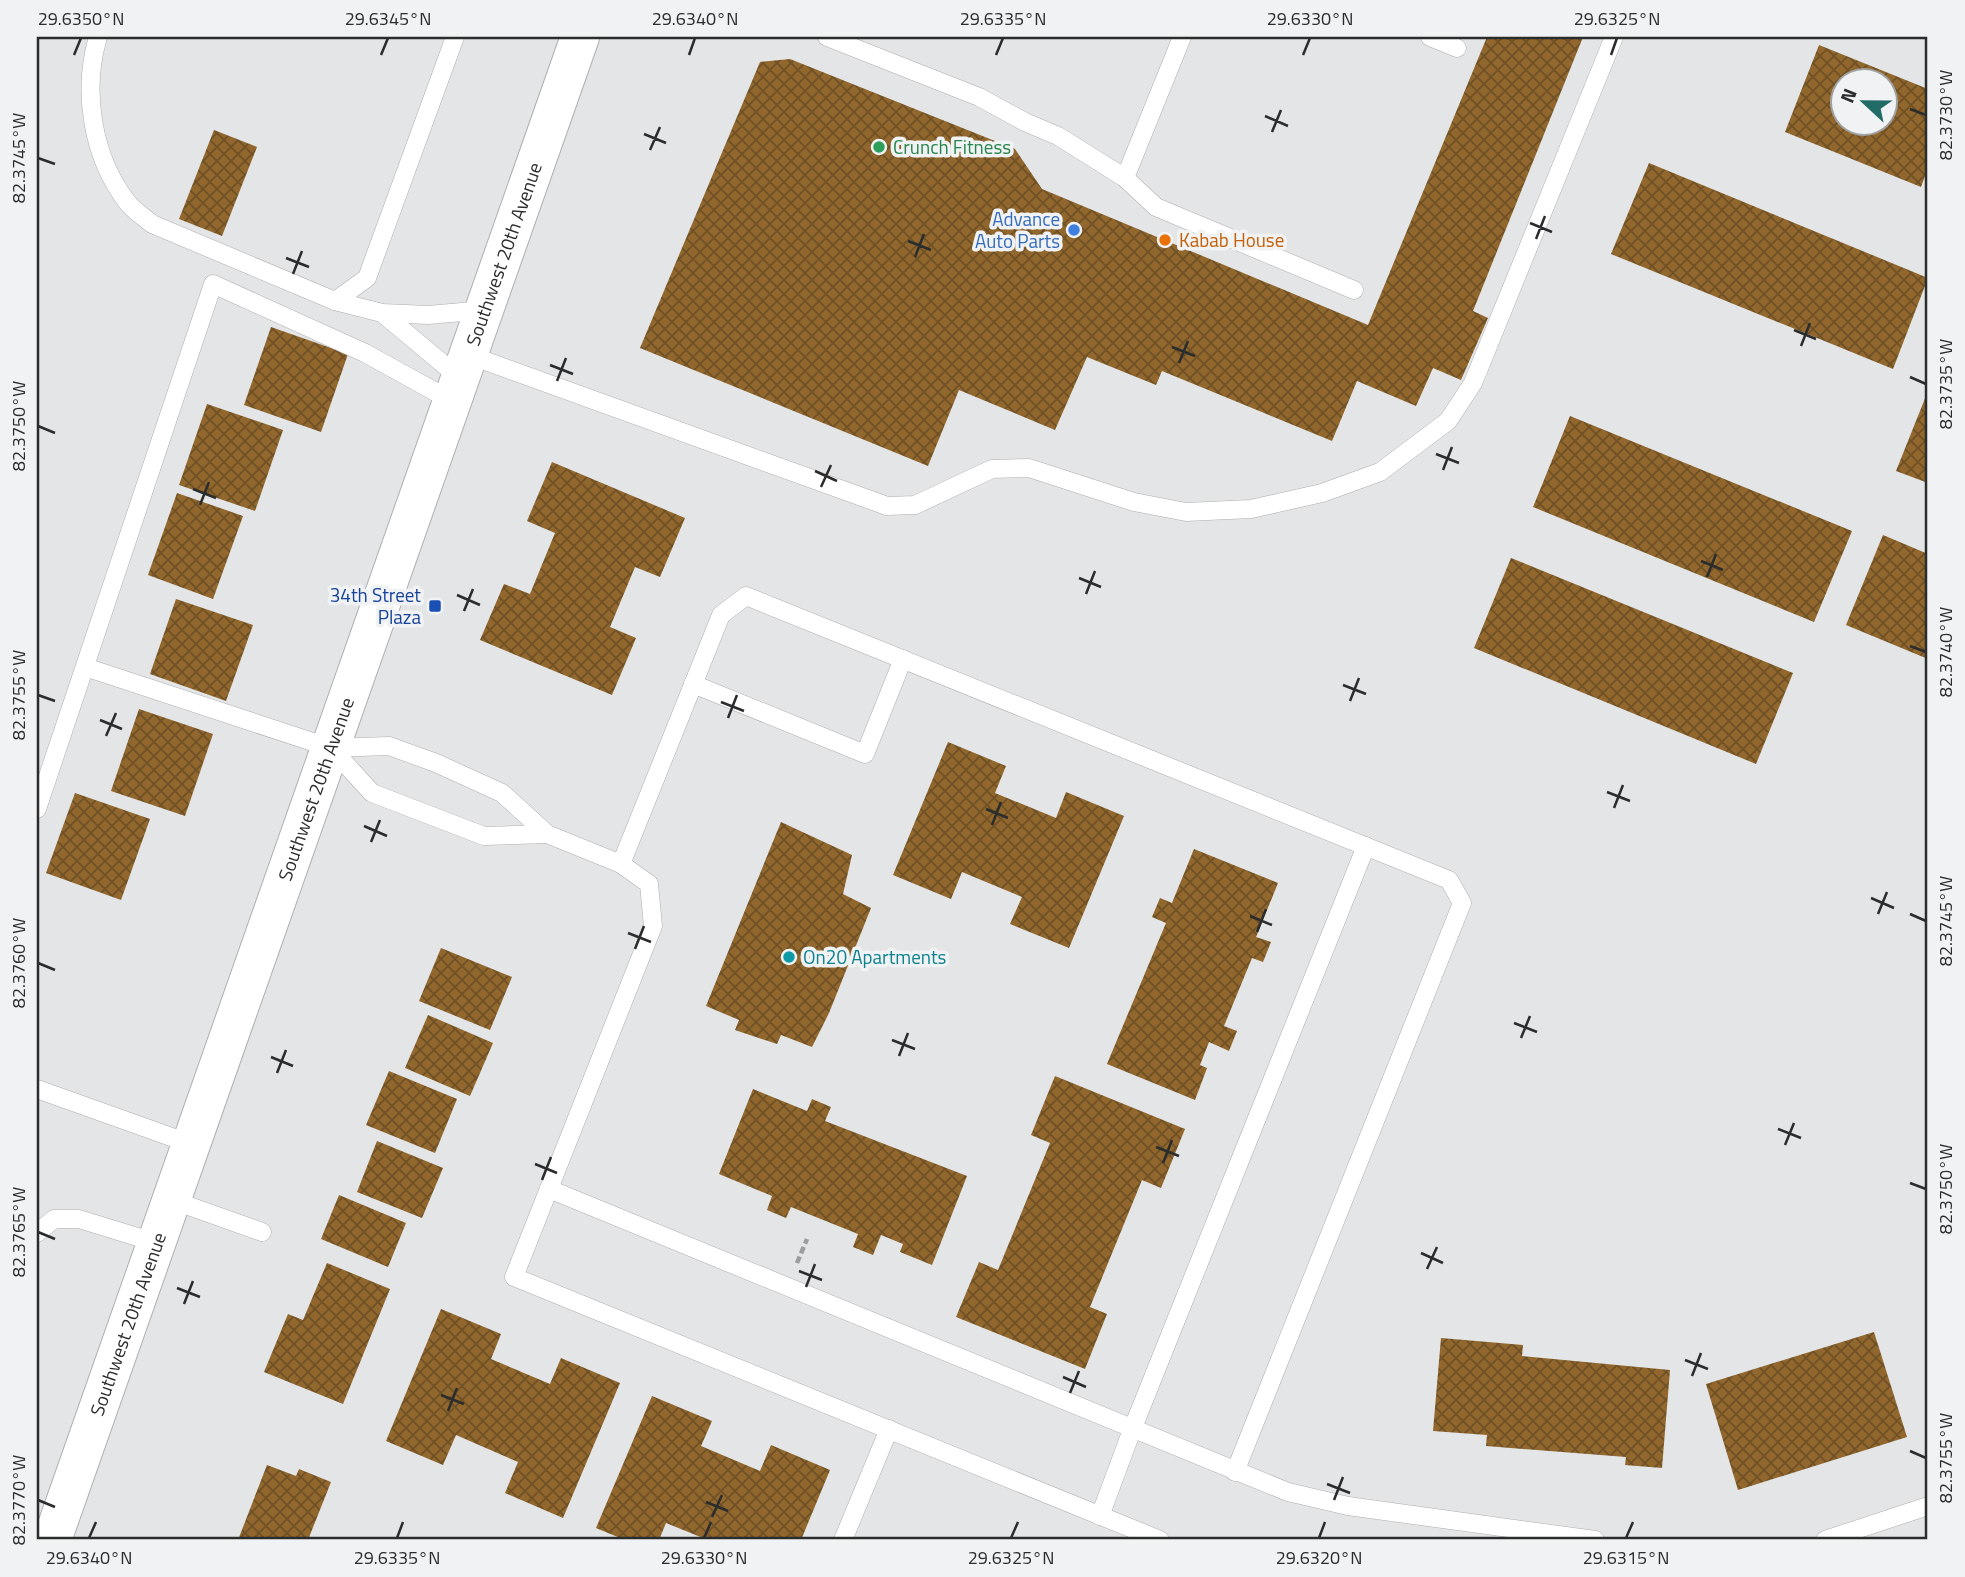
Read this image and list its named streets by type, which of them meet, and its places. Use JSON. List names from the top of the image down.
{
  "streets": {
    "main road": ["Southwest 20th Avenue"]
  },
  "places": {
    "other": [
      "Crunch Fitness",
      "Advance Auto Parts",
      "Kabab House",
      "On20 Apartments"
    ],
    "transit": ["34th Street Plaza"]
  },
  "north": "left",
  "coordinates": [
    "29.6350°N",
    "29.6345°N",
    "29.6340°N",
    "29.6335°N",
    "29.6330°N",
    "29.6325°N",
    "82.3730°W",
    "82.3745°W",
    "82.3735°W",
    "82.3750°W",
    "82.3740°W",
    "82.3755°W",
    "82.3760°W",
    "82.3765°W",
    "82.3770°W",
    "29.6320°N",
    "29.6315°N"
  ]
}
